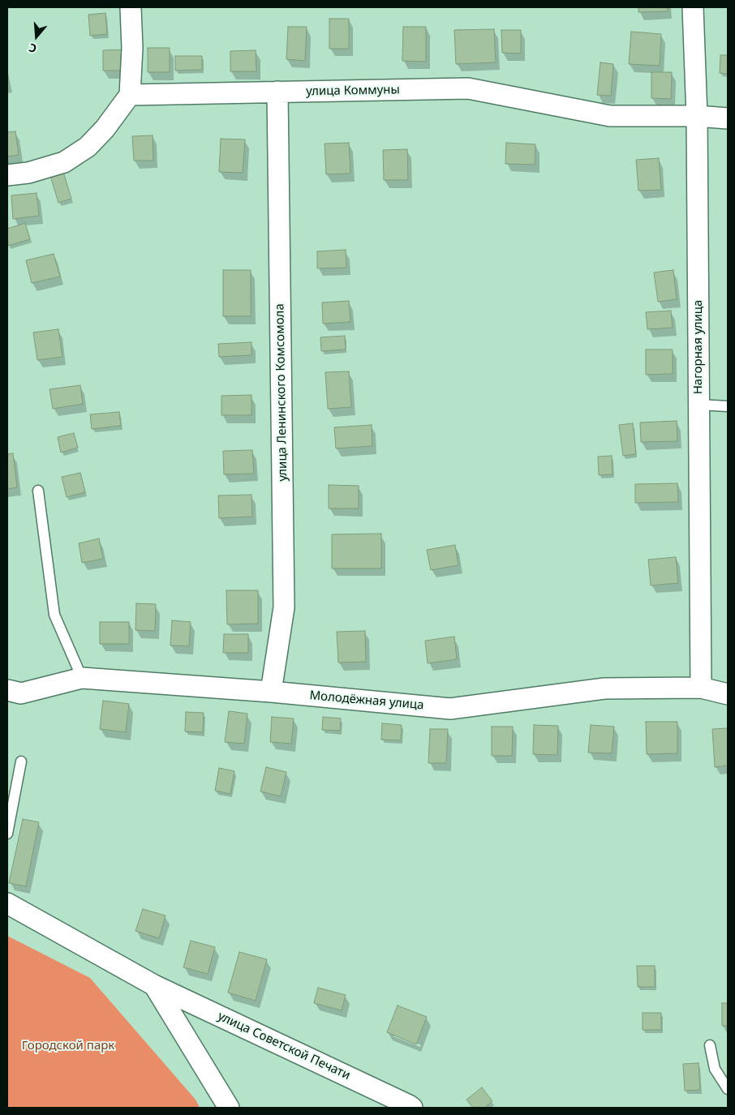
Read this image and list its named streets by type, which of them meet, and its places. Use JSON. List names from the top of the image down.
{
  "streets": {
    "street": [
      "улица Коммуны",
      "Нагорная улица",
      "улица Ленинского Комсомола",
      "Молодёжная улица",
      "улица Советской Печати"
    ]
  },
  "crossings": [
    ["улица Коммуны", "Нагорная улица"],
    ["улица Коммуны", "улица Ленинского Комсомола"],
    ["Нагорная улица", "Молодёжная улица"],
    ["улица Ленинского Комсомола", "Молодёжная улица"]
  ],
  "parks": ["Городской парк"],
  "north": "bottom"
}
